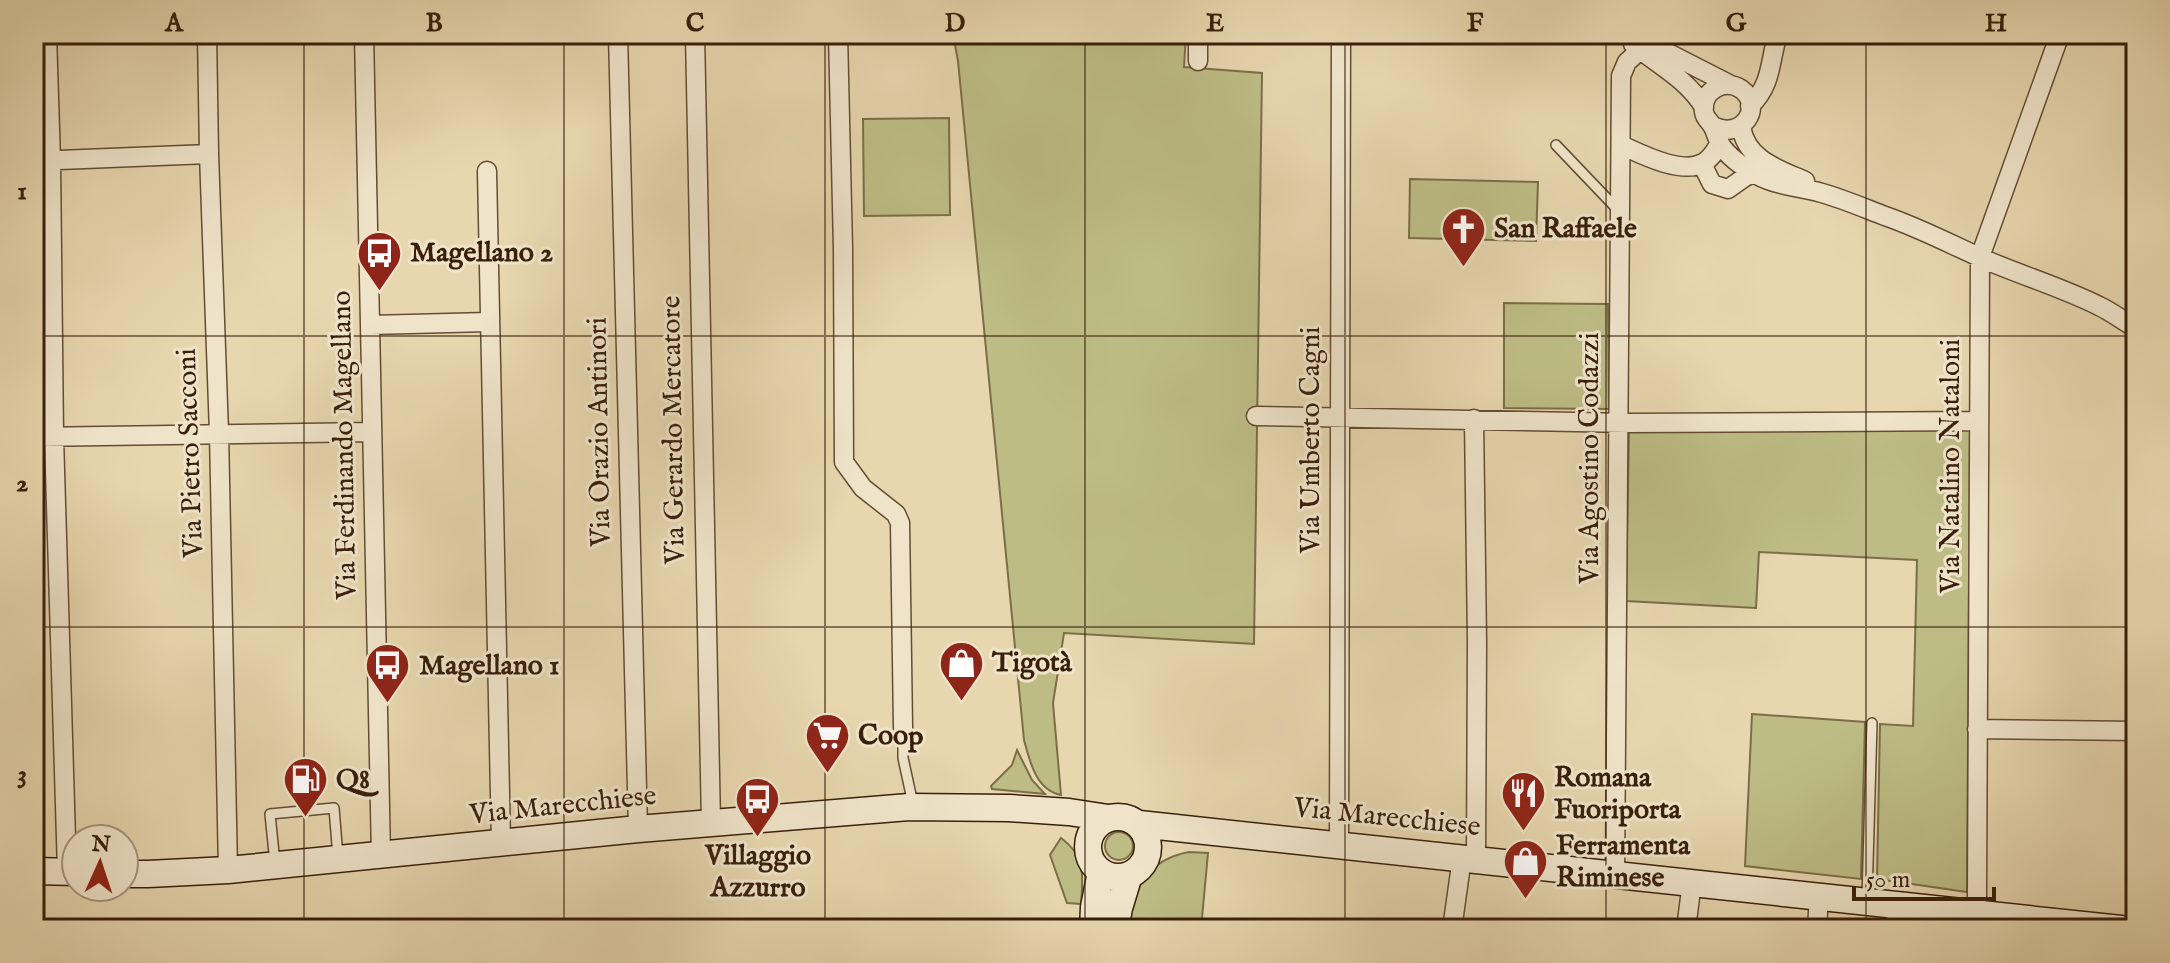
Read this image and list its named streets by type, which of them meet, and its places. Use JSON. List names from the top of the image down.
{
  "streets": {
    "main road": ["Via Marecchiese"],
    "street": [
      "Via Gerardo Mercatore",
      "Via Orazio Antinori",
      "Via Umberto Cagni",
      "Via Ferdinando Magellano",
      "Via Pietro Sacconi",
      "Via Agostino Codazzi",
      "Via Natalino Nataloni"
    ]
  },
  "crossings": [
    ["Via Gerardo Mercatore", "Via Marecchiese"],
    ["Via Orazio Antinori", "Via Marecchiese"],
    ["Via Umberto Cagni", "Via Marecchiese"],
    ["Via Ferdinando Magellano", "Via Marecchiese"],
    ["Via Pietro Sacconi", "Via Marecchiese"],
    ["Via Agostino Codazzi", "Via Marecchiese"],
    ["Via Natalino Nataloni", "Via Marecchiese"]
  ],
  "places": {
    "church": ["San Raffaele"],
    "bus stop": ["Magellano 2", "Magellano 1", "Villaggio Azzurro"],
    "shop": ["Tigotà", "Ferramenta Riminese"],
    "supermarket": ["Coop"],
    "fuel station": ["Q8"],
    "restaurant": ["Romana Fuoriporta"]
  },
  "scale_bar": "50 m",
  "north": "top",
  "grid": {
    "columns": [
      "A",
      "B",
      "C",
      "D",
      "E",
      "F",
      "G",
      "H"
    ],
    "rows": ["1", "2", "3"]
  }
}
